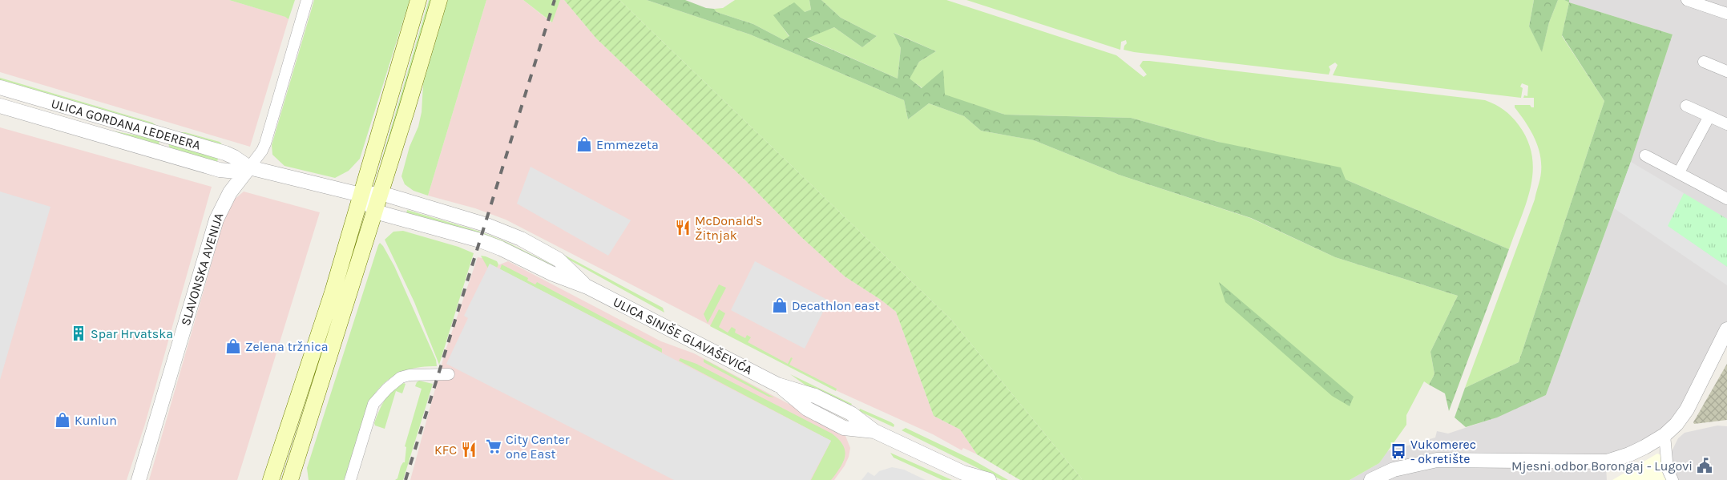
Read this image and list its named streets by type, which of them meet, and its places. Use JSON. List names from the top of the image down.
{
  "streets": {
    "street": ["ULICA GORDANA LEDERERA", "SLAVONSKA AVENIJA", "ULICA SINIŠE GLAVAŠEVIĆA"]
  },
  "crossings": [
    ["ULICA GORDANA LEDERERA", "SLAVONSKA AVENIJA"],
    ["ULICA GORDANA LEDERERA", "ULICA SINIŠE GLAVAŠEVIĆA"]
  ],
  "places": {
    "shop": [
      "Emmezeta",
      "Decathlon east",
      "Zelena tržnica",
      "Kunlun"
    ],
    "restaurant": ["McDonald's Žitnjak", "KFC"],
    "building": ["Spar Hrvatska"],
    "supermarket": ["City Center one East"],
    "bus stop": ["Vukomerec - okretište"],
    "public building": ["Mjesni odbor Borongaj - Lugovi"]
  }
}
